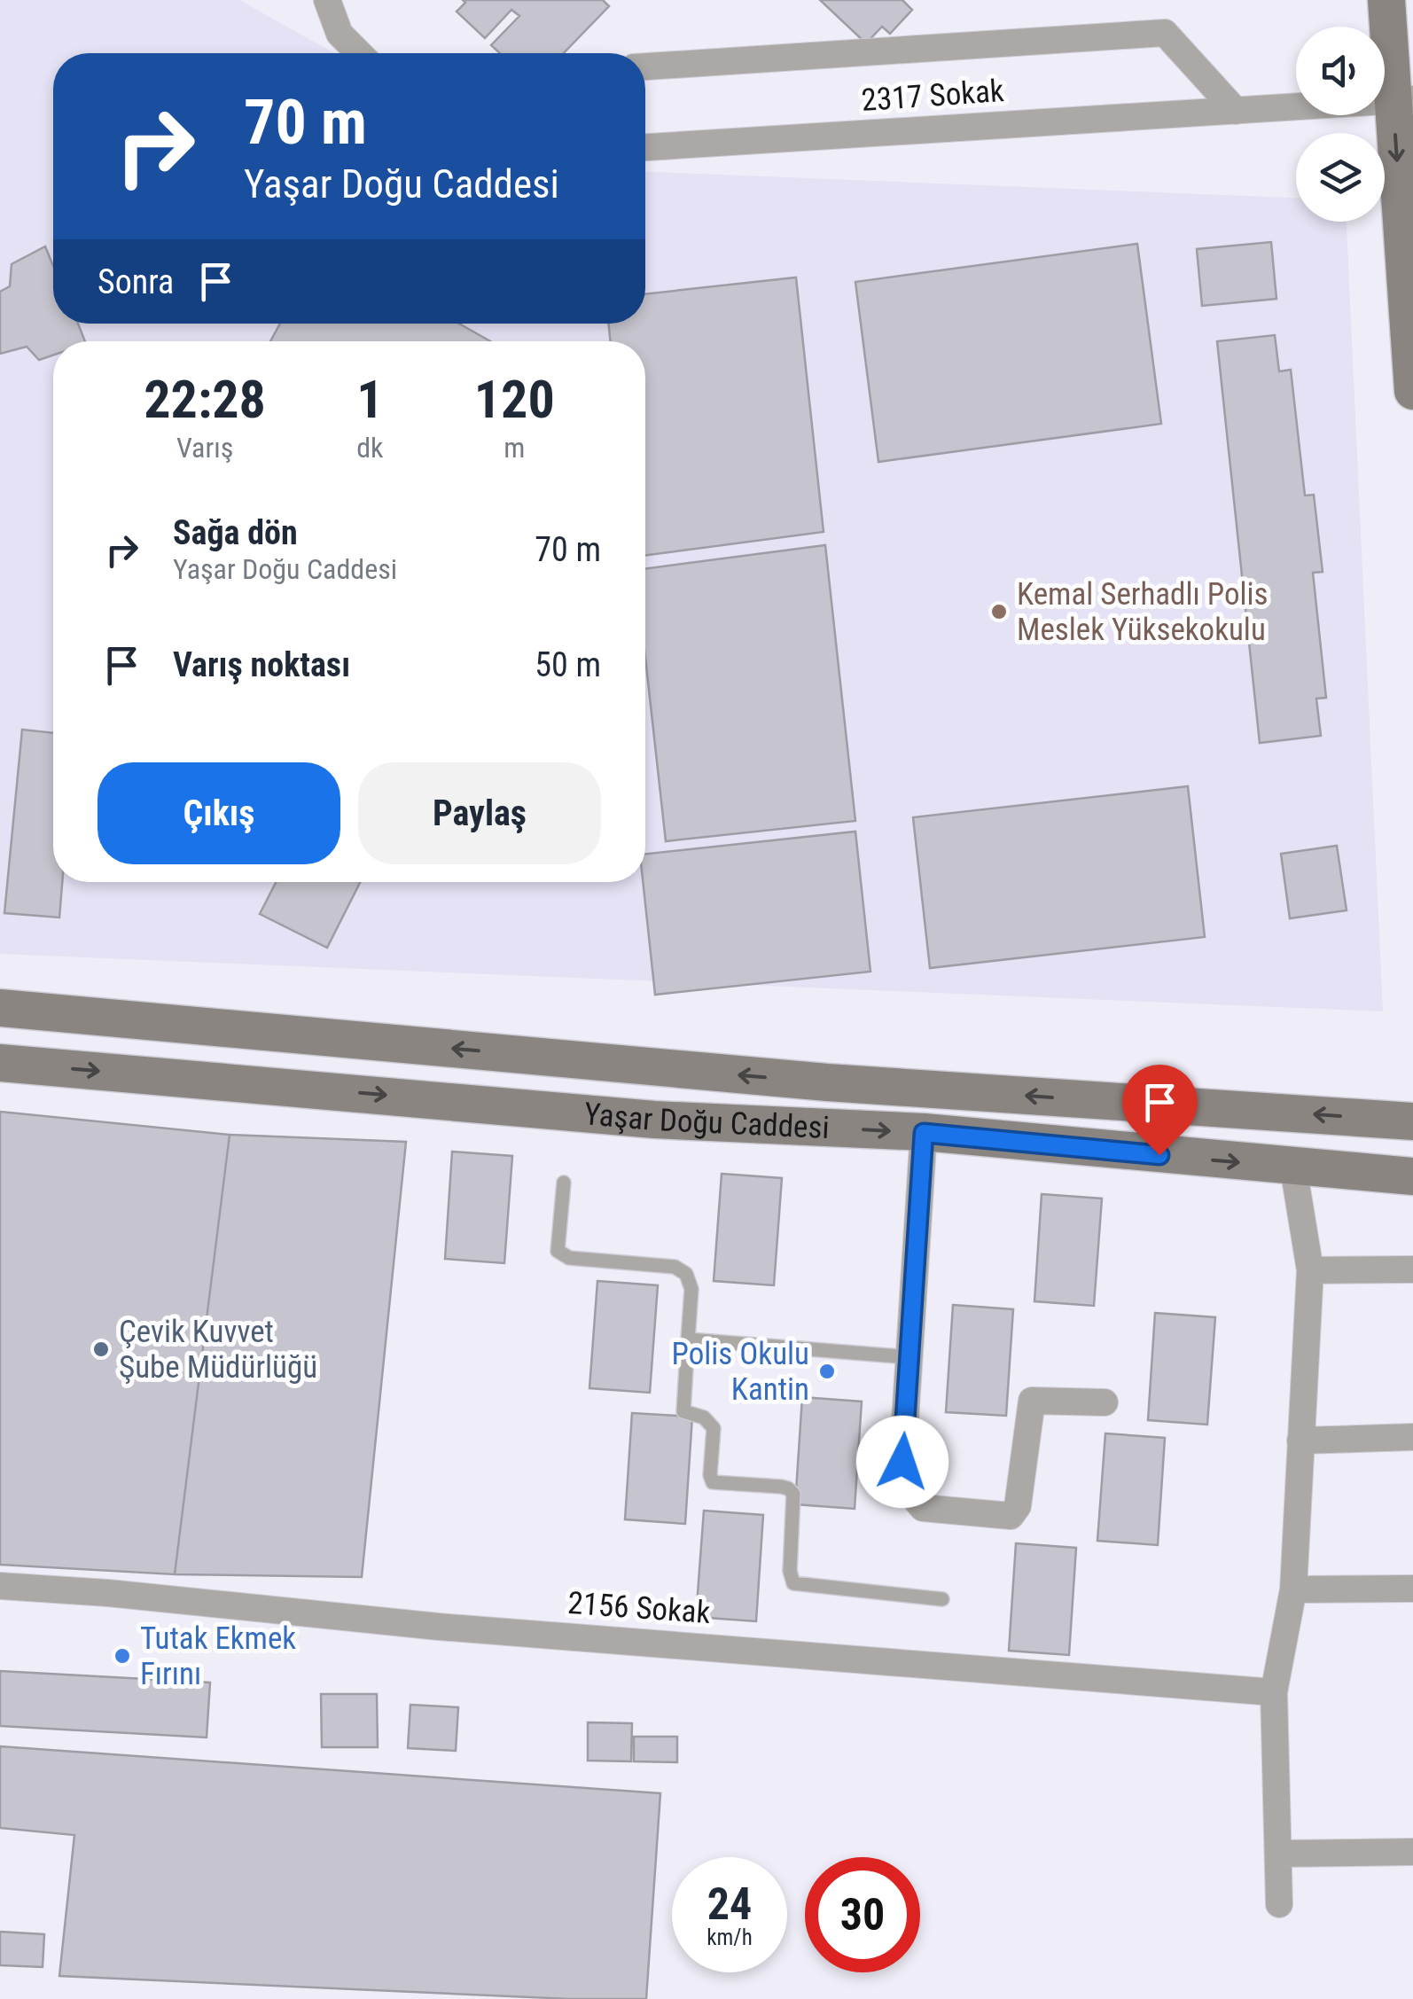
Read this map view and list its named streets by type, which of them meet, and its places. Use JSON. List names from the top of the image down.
{
  "streets": {
    "main road": ["Yaşar Doğu Caddesi"],
    "street": ["2317 Sokak", "2156 Sokak"]
  },
  "places": [
    "Kemal Serhadlı Polis Meslek Yüksekokulu",
    "Çevik Kuvvet Şube Müdürlüğü",
    "Polis Okulu Kantin",
    "Tutak Ekmek Fırını"
  ],
  "page": {
    "turn": ["70 m", "Yaşar Doğu Caddesi"],
    "then": "Sonra",
    "eta": [
      "22:28",
      "Varış",
      "1",
      "dk",
      "120",
      "m"
    ],
    "list": [
      {
        "name": "Sağa dön",
        "note": "Yaşar Doğu Caddesi",
        "value": "70 m"
      },
      {
        "name": "Varış noktası",
        "value": "50 m"
      }
    ],
    "buttons": ["Çıkış", "Paylaş"],
    "speed": "24 km/h",
    "limit": "30"
  }
}
